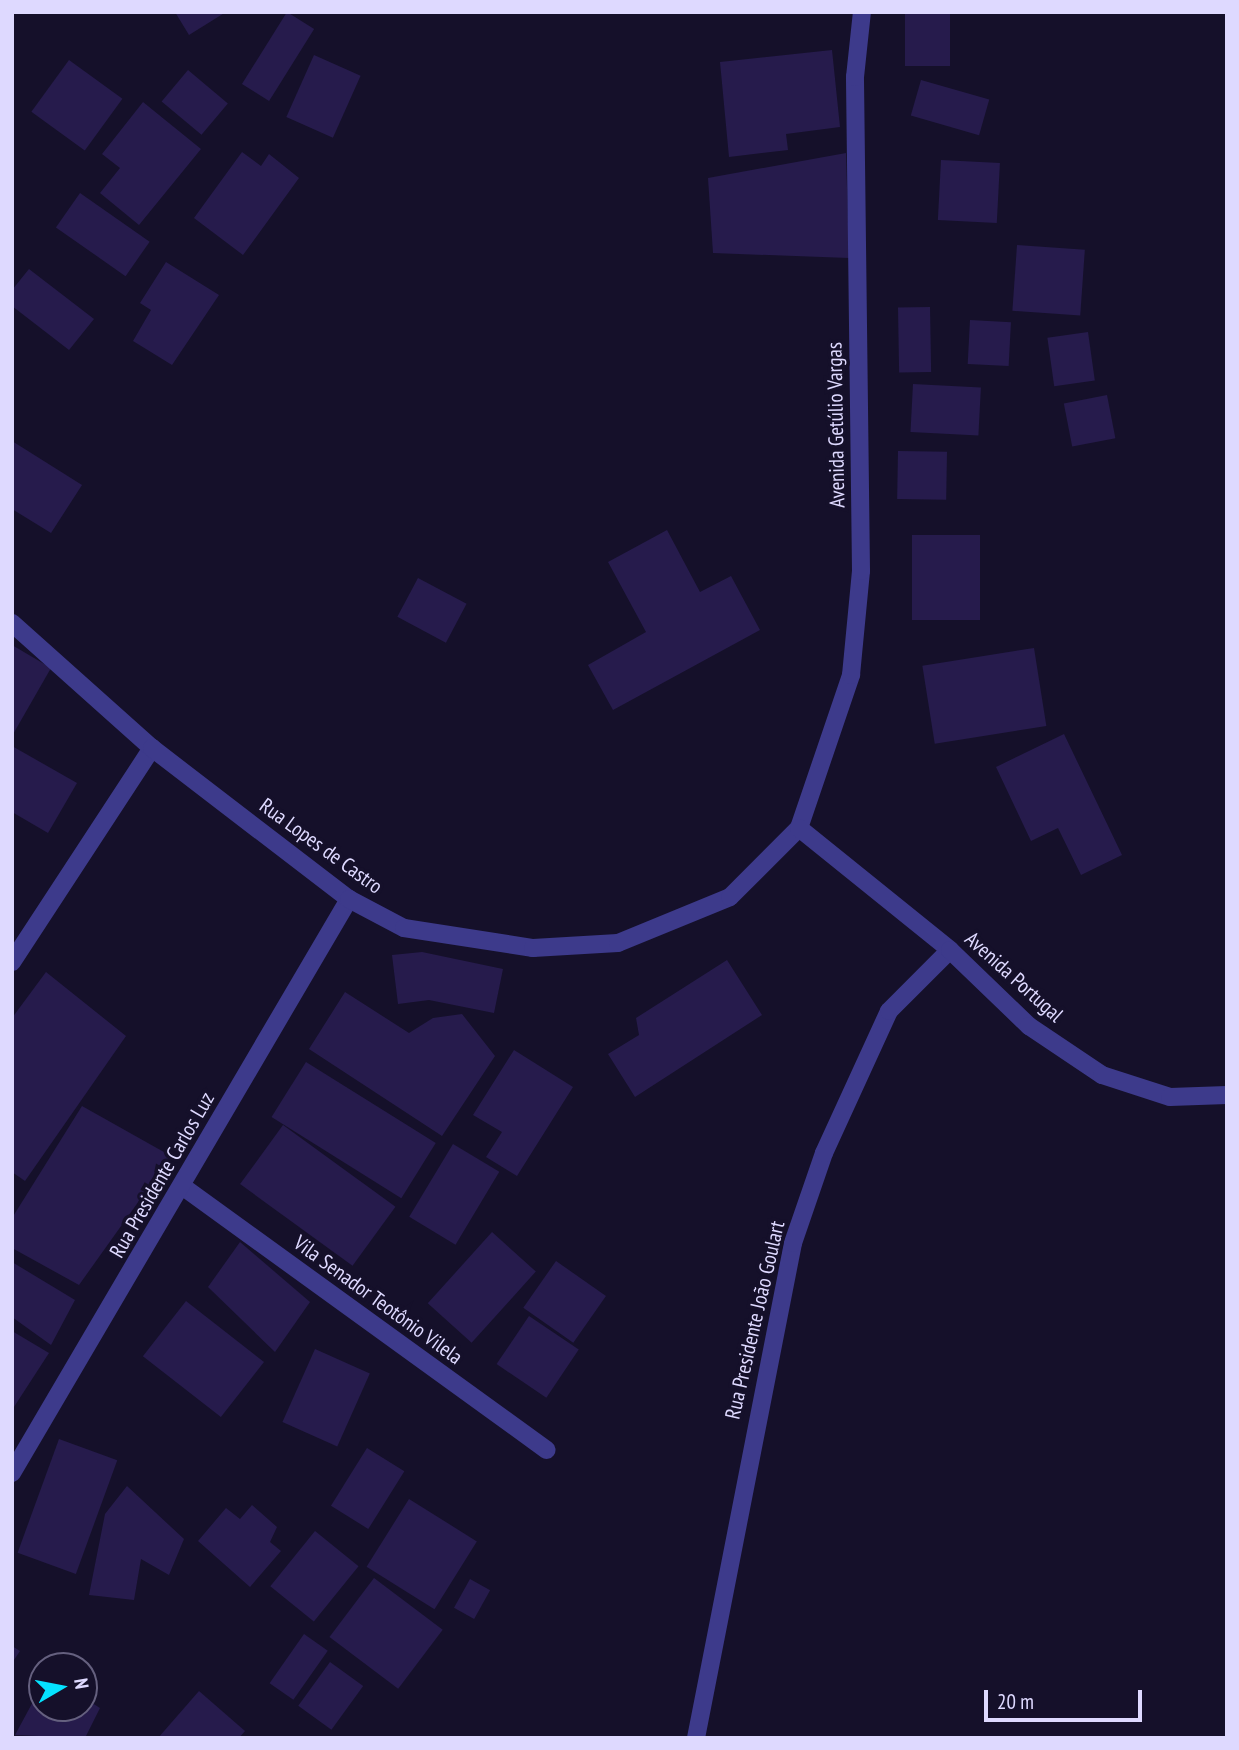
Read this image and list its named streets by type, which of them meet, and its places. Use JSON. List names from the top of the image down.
{
  "streets": {
    "street": [
      "Avenida Getúlio Vargas",
      "Rua Lopes de Castro",
      "Avenida Portugal",
      "Rua Presidente Carlos Luz",
      "Vila Senador Teotônio Vilela",
      "Rua Presidente João Goulart"
    ]
  },
  "crossings": [
    ["Avenida Getúlio Vargas", "Rua Lopes de Castro"],
    ["Avenida Getúlio Vargas", "Avenida Portugal"],
    ["Rua Lopes de Castro", "Avenida Portugal"],
    ["Rua Lopes de Castro", "Rua Presidente Carlos Luz"],
    ["Avenida Portugal", "Rua Presidente João Goulart"],
    ["Rua Presidente Carlos Luz", "Vila Senador Teotônio Vilela"]
  ],
  "scale_bar": "20 m",
  "north": "right"
}
